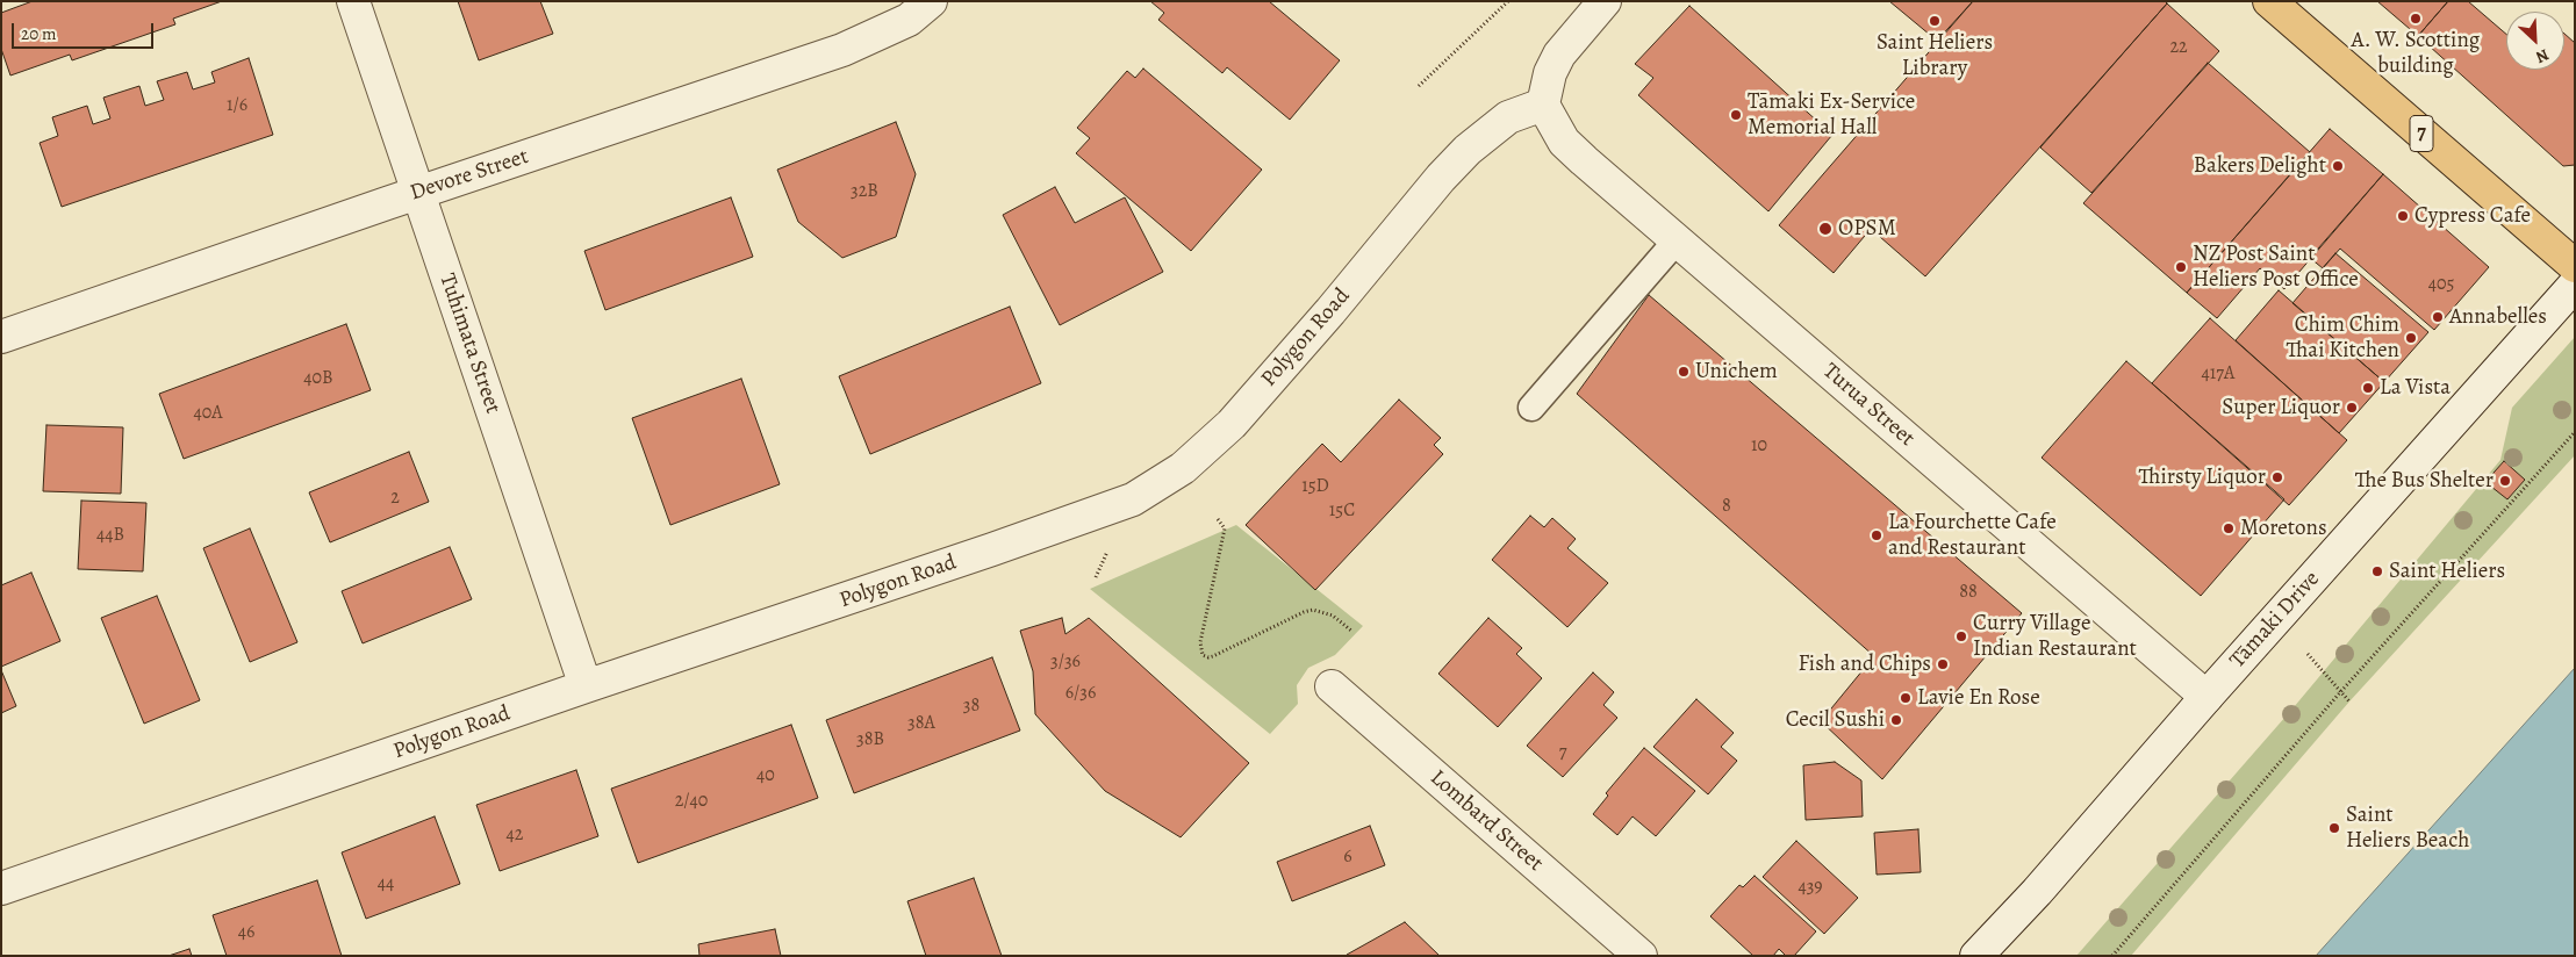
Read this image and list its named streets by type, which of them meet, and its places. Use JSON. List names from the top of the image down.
{
  "streets": {
    "main road": ["7"],
    "street": [
      "Devore Street",
      "Polygon Road",
      "Tuhimata Street",
      "Turua Street",
      "Tāmaki Drive",
      "Lombard Street"
    ]
  },
  "crossings": [
    ["Devore Street", "Tuhimata Street"],
    ["Polygon Road", "Tuhimata Street"],
    ["Polygon Road", "Turua Street"],
    ["Turua Street", "Tāmaki Drive"]
  ],
  "places": [
    "A. W. Scotting building",
    "Saint Heliers Library",
    "Tāmaki Ex-Service Memorial Hall",
    "Bakers Delight",
    "Cypress Cafe",
    "OPSM",
    "NZ Post Saint Heliers Post Office",
    "Annabelles",
    "Chim Chim Thai Kitchen",
    "Unichem",
    "La Vista",
    "Super Liquor",
    "Thirsty Liquor",
    "The Bus Shelter",
    "Moretons",
    "La Fourchette Cafe and Restaurant",
    "Saint Heliers",
    "Curry Village Indian Restaurant",
    "Fish and Chips",
    "Lavie En Rose",
    "Cecil Sushi",
    "Saint Heliers Beach"
  ],
  "house_numbers": [
    "22",
    "1/6",
    "32B",
    "405",
    "417A",
    "40B",
    "40A",
    "10",
    "15D",
    "2",
    "8",
    "15C",
    "44B",
    "88",
    "3/36",
    "6/36",
    "38",
    "38A",
    "38B",
    "7",
    "40",
    "2/40",
    "42",
    "6",
    "44",
    "439",
    "46"
  ],
  "scale_bar": "20 m",
  "north": "bottom right"
}
